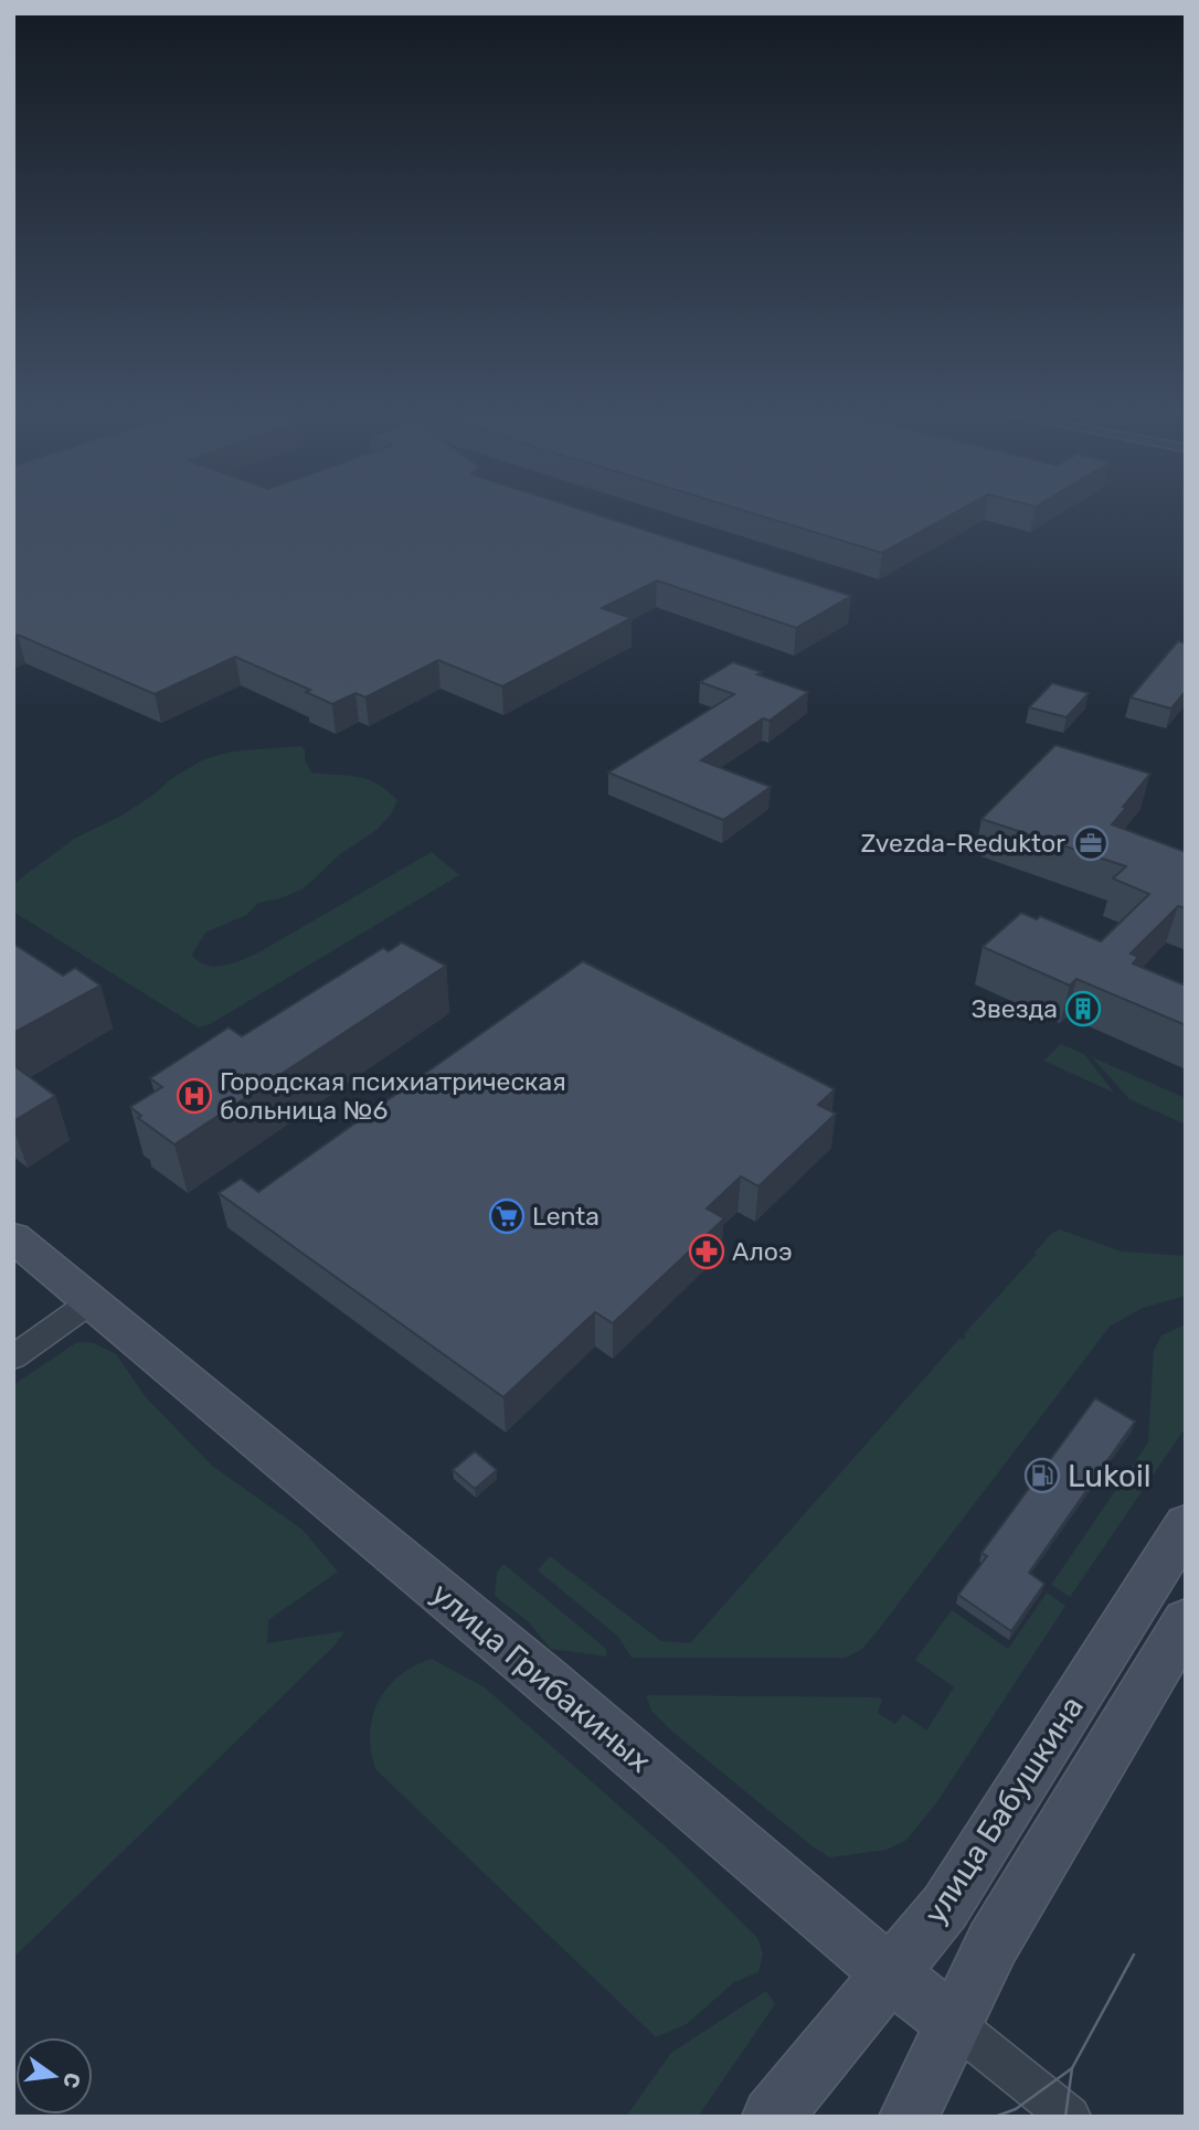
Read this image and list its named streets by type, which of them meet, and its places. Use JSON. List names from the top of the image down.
{
  "streets": {
    "street": ["улица Грибакиных", "улица Бабушкина"]
  },
  "crossings": [
    ["улица Грибакиных", "улица Бабушкина"]
  ],
  "places": {
    "office": ["Zvezda-Reduktor"],
    "building": ["Звезда"],
    "hospital": ["Городская психиатрическая больница №6"],
    "supermarket": ["Lenta"],
    "pharmacy": ["Алоэ"],
    "fuel station": ["Lukoil"]
  },
  "north": "right"
}
